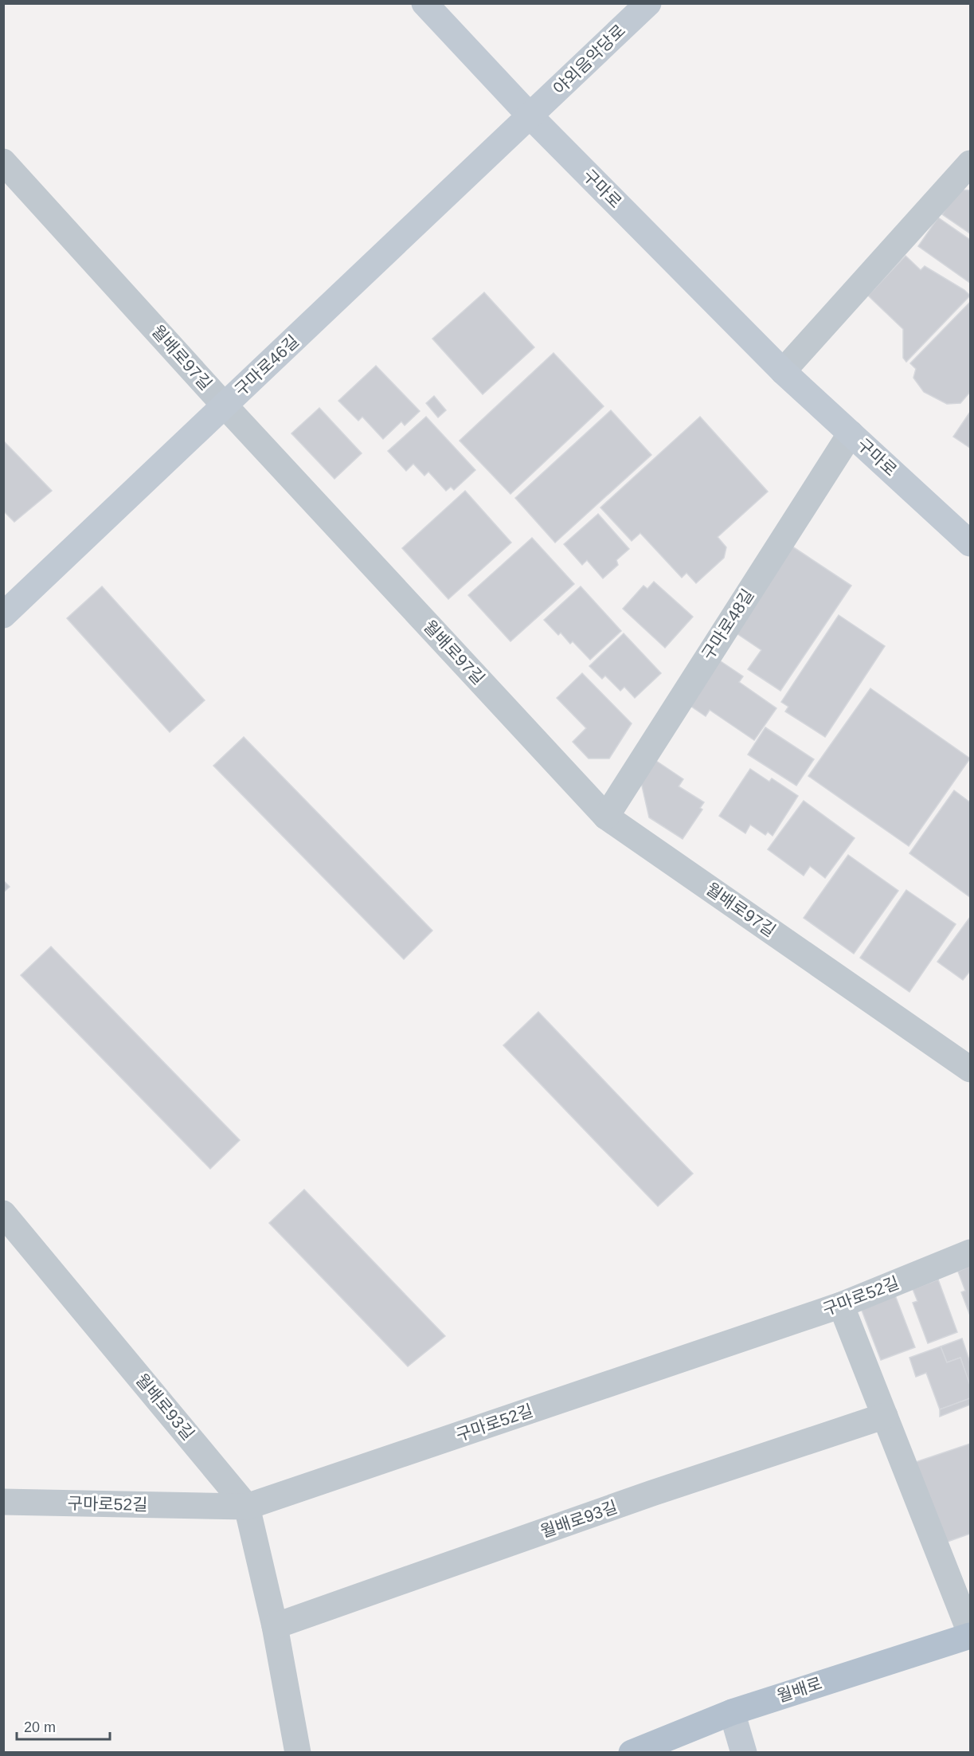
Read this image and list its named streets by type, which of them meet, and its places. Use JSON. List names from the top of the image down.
{
  "streets": {
    "main road": [
      "야외음악당로",
      "구마로",
      "구마로46길",
      "월배로"
    ],
    "street": [
      "월배로97길",
      "구마로48길",
      "구마로52길",
      "월배로93길"
    ]
  },
  "crossings": [
    ["야외음악당로", "구마로"],
    ["야외음악당로", "구마로46길"],
    ["구마로", "구마로46길"],
    ["구마로", "구마로48길"],
    ["월배로97길", "구마로46길"],
    ["월배로97길", "구마로48길"],
    ["구마로52길", "월배로93길"],
    ["구마로52길", "월배로"],
    ["월배로93길", "월배로"]
  ],
  "scale_bar": "20 m"
}
